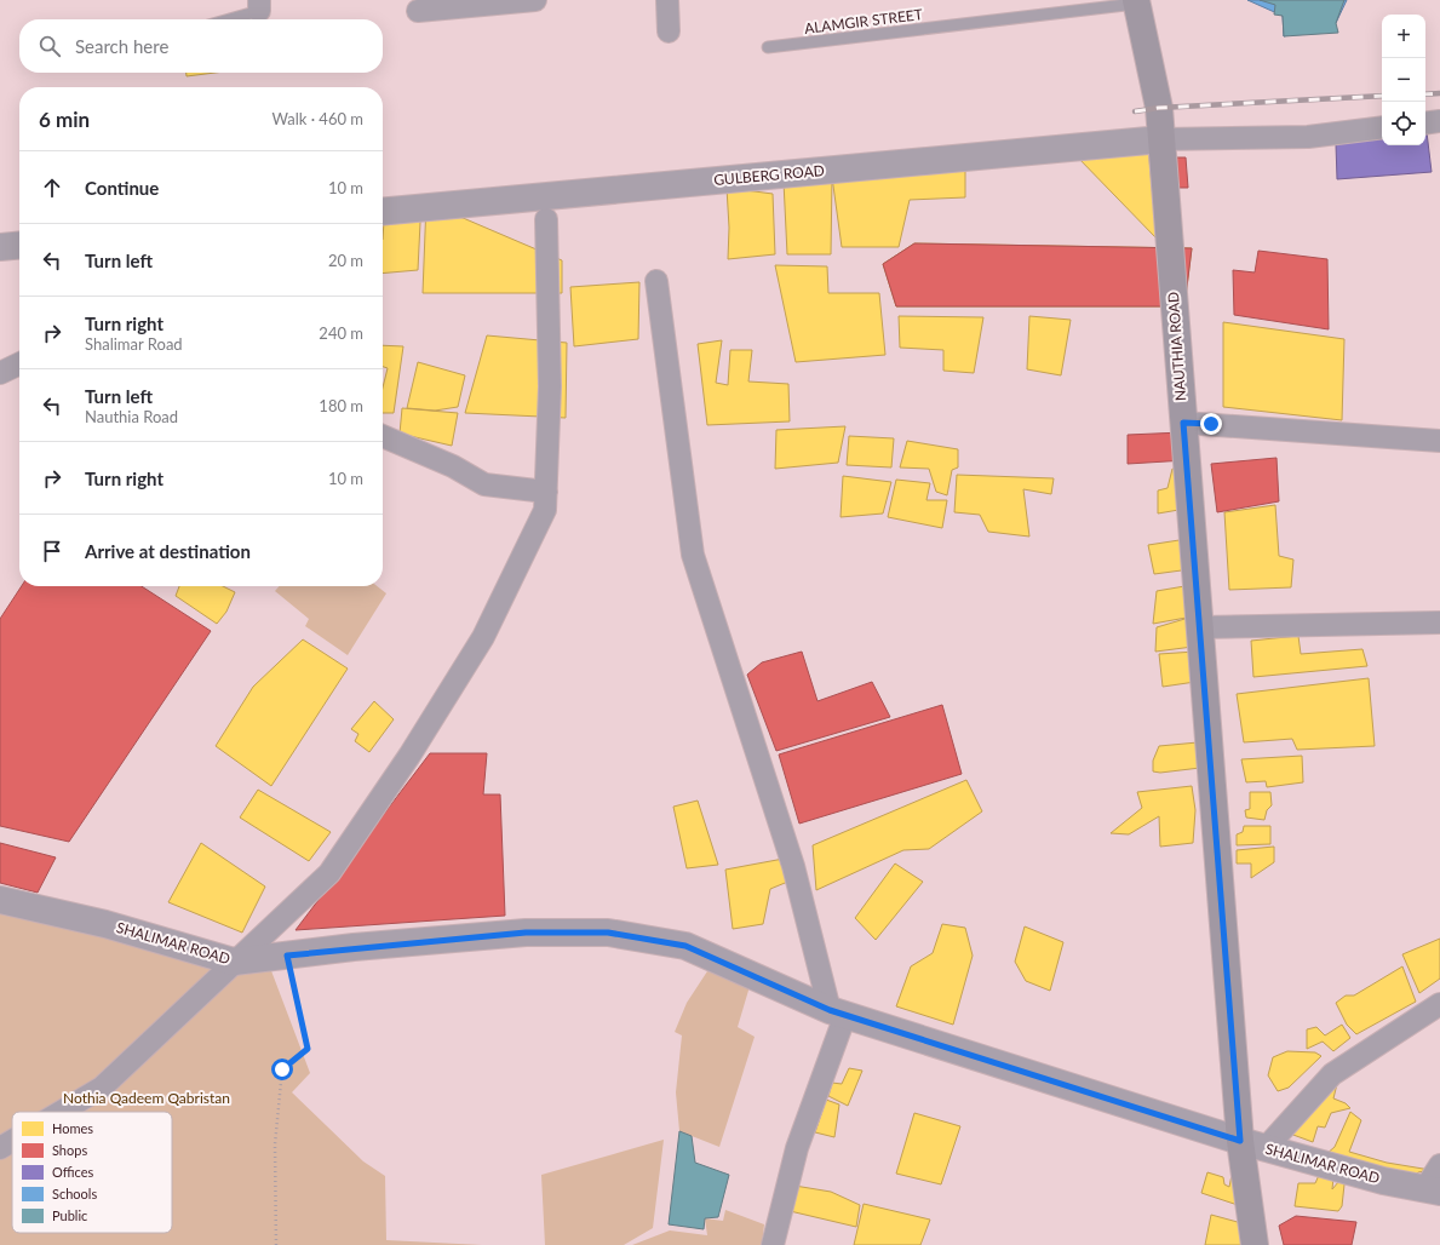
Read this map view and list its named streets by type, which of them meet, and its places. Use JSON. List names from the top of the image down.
{
  "streets": {
    "main road": ["NAUTHIA ROAD"],
    "street": ["GULBERG ROAD", "SHALIMAR ROAD"],
    "lane": ["ALAMGIR STREET"]
  },
  "crossings": [
    ["ALAMGIR STREET", "NAUTHIA ROAD"],
    ["GULBERG ROAD", "NAUTHIA ROAD"],
    ["NAUTHIA ROAD", "SHALIMAR ROAD"]
  ],
  "parks": ["Nothia Qadeem Qabristan"],
  "legend": [
    "Homes",
    "Shops",
    "Offices",
    "Schools",
    "Public"
  ],
  "page": {
    "map_buttons": ["+", "−"],
    "search": "Search here",
    "heading": ["6 min", "Walk · 460 m"],
    "list": [
      ["Continue", "10 m"],
      ["Turn left", "20 m"],
      ["Turn right", "Shalimar Road", "240 m"],
      ["Turn left", "Nauthia Road", "180 m"],
      ["Turn right", "10 m"],
      "Arrive at destination"
    ]
  }
}
